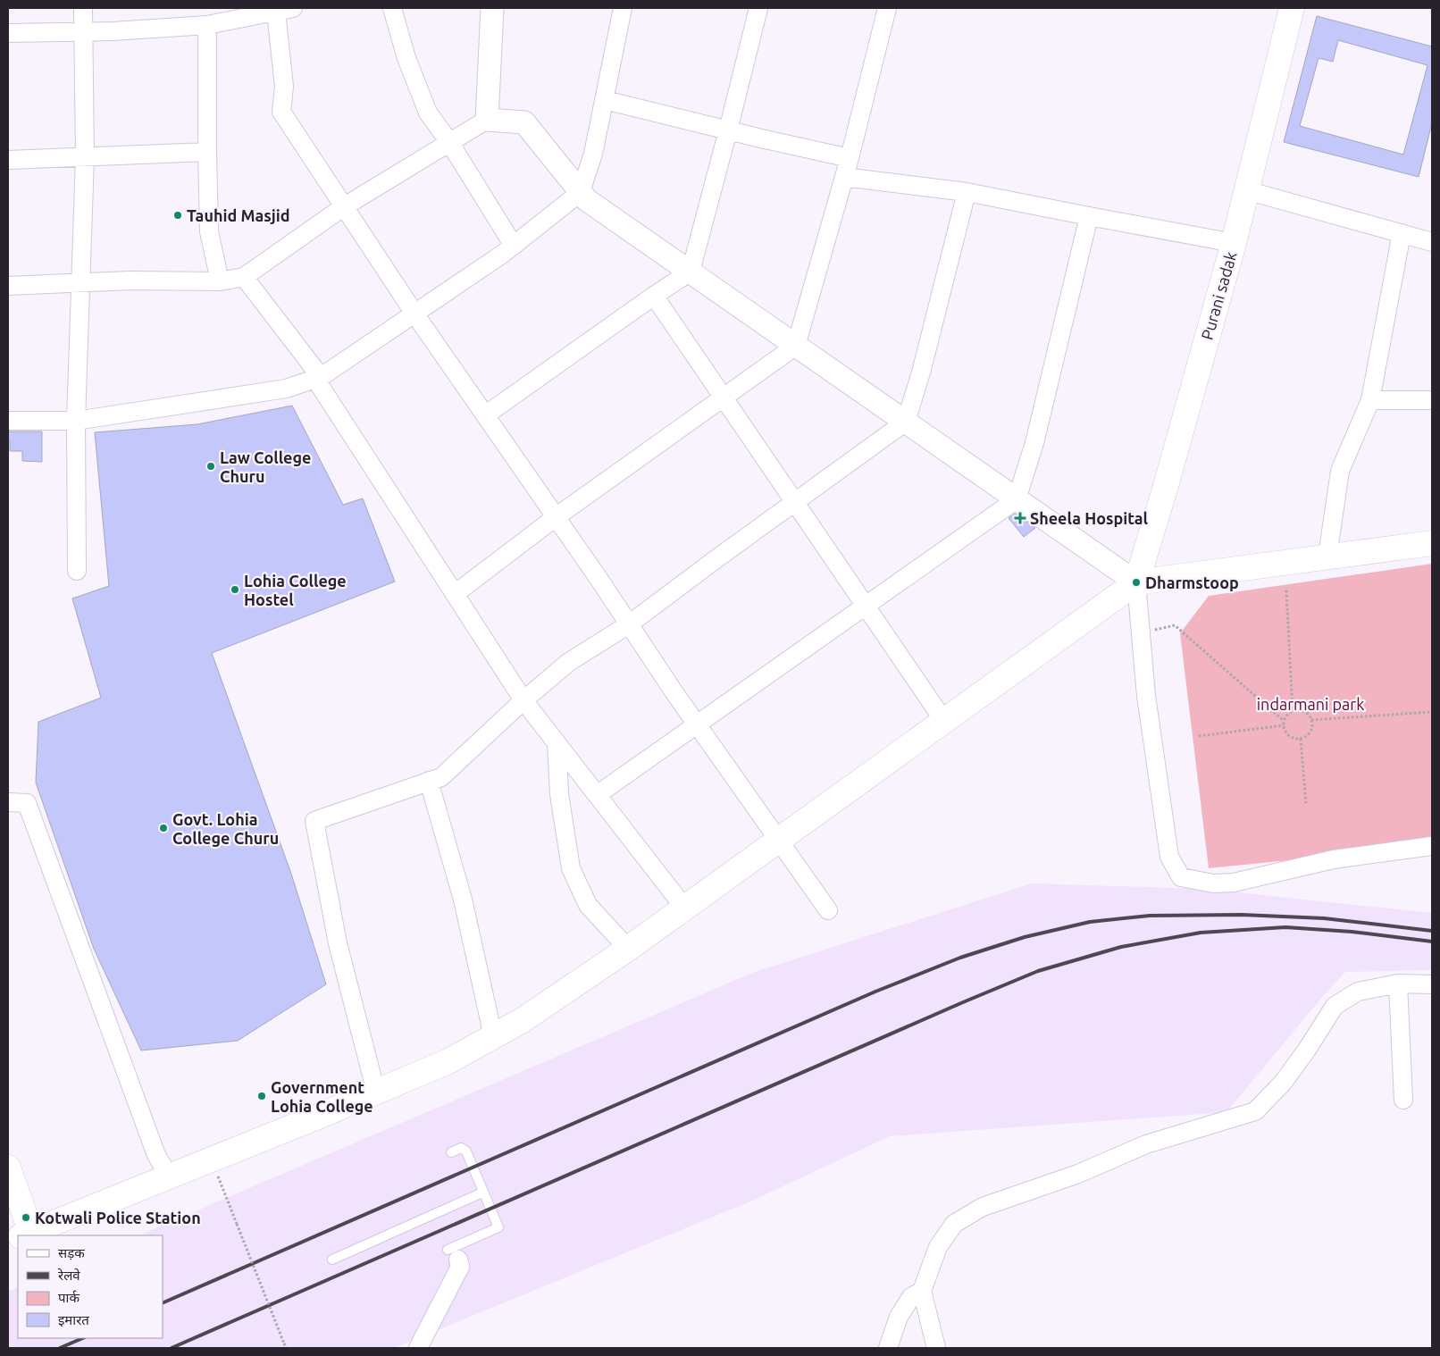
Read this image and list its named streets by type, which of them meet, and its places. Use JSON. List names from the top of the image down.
{
  "streets": {
    "main road": ["Purani sadak"]
  },
  "parks": ["indarmani park"],
  "places": {
    "other": [
      "Tauhid Masjid",
      "Law College Churu",
      "Dharmstoop",
      "Lohia College Hostel",
      "Govt. Lohia College Churu",
      "Government Lohia College",
      "Kotwali Police Station"
    ],
    "health": ["Sheela Hospital"]
  },
  "legend": [
    "सड़क",
    "रेलवे",
    "पार्क",
    "इमारत"
  ]
}
